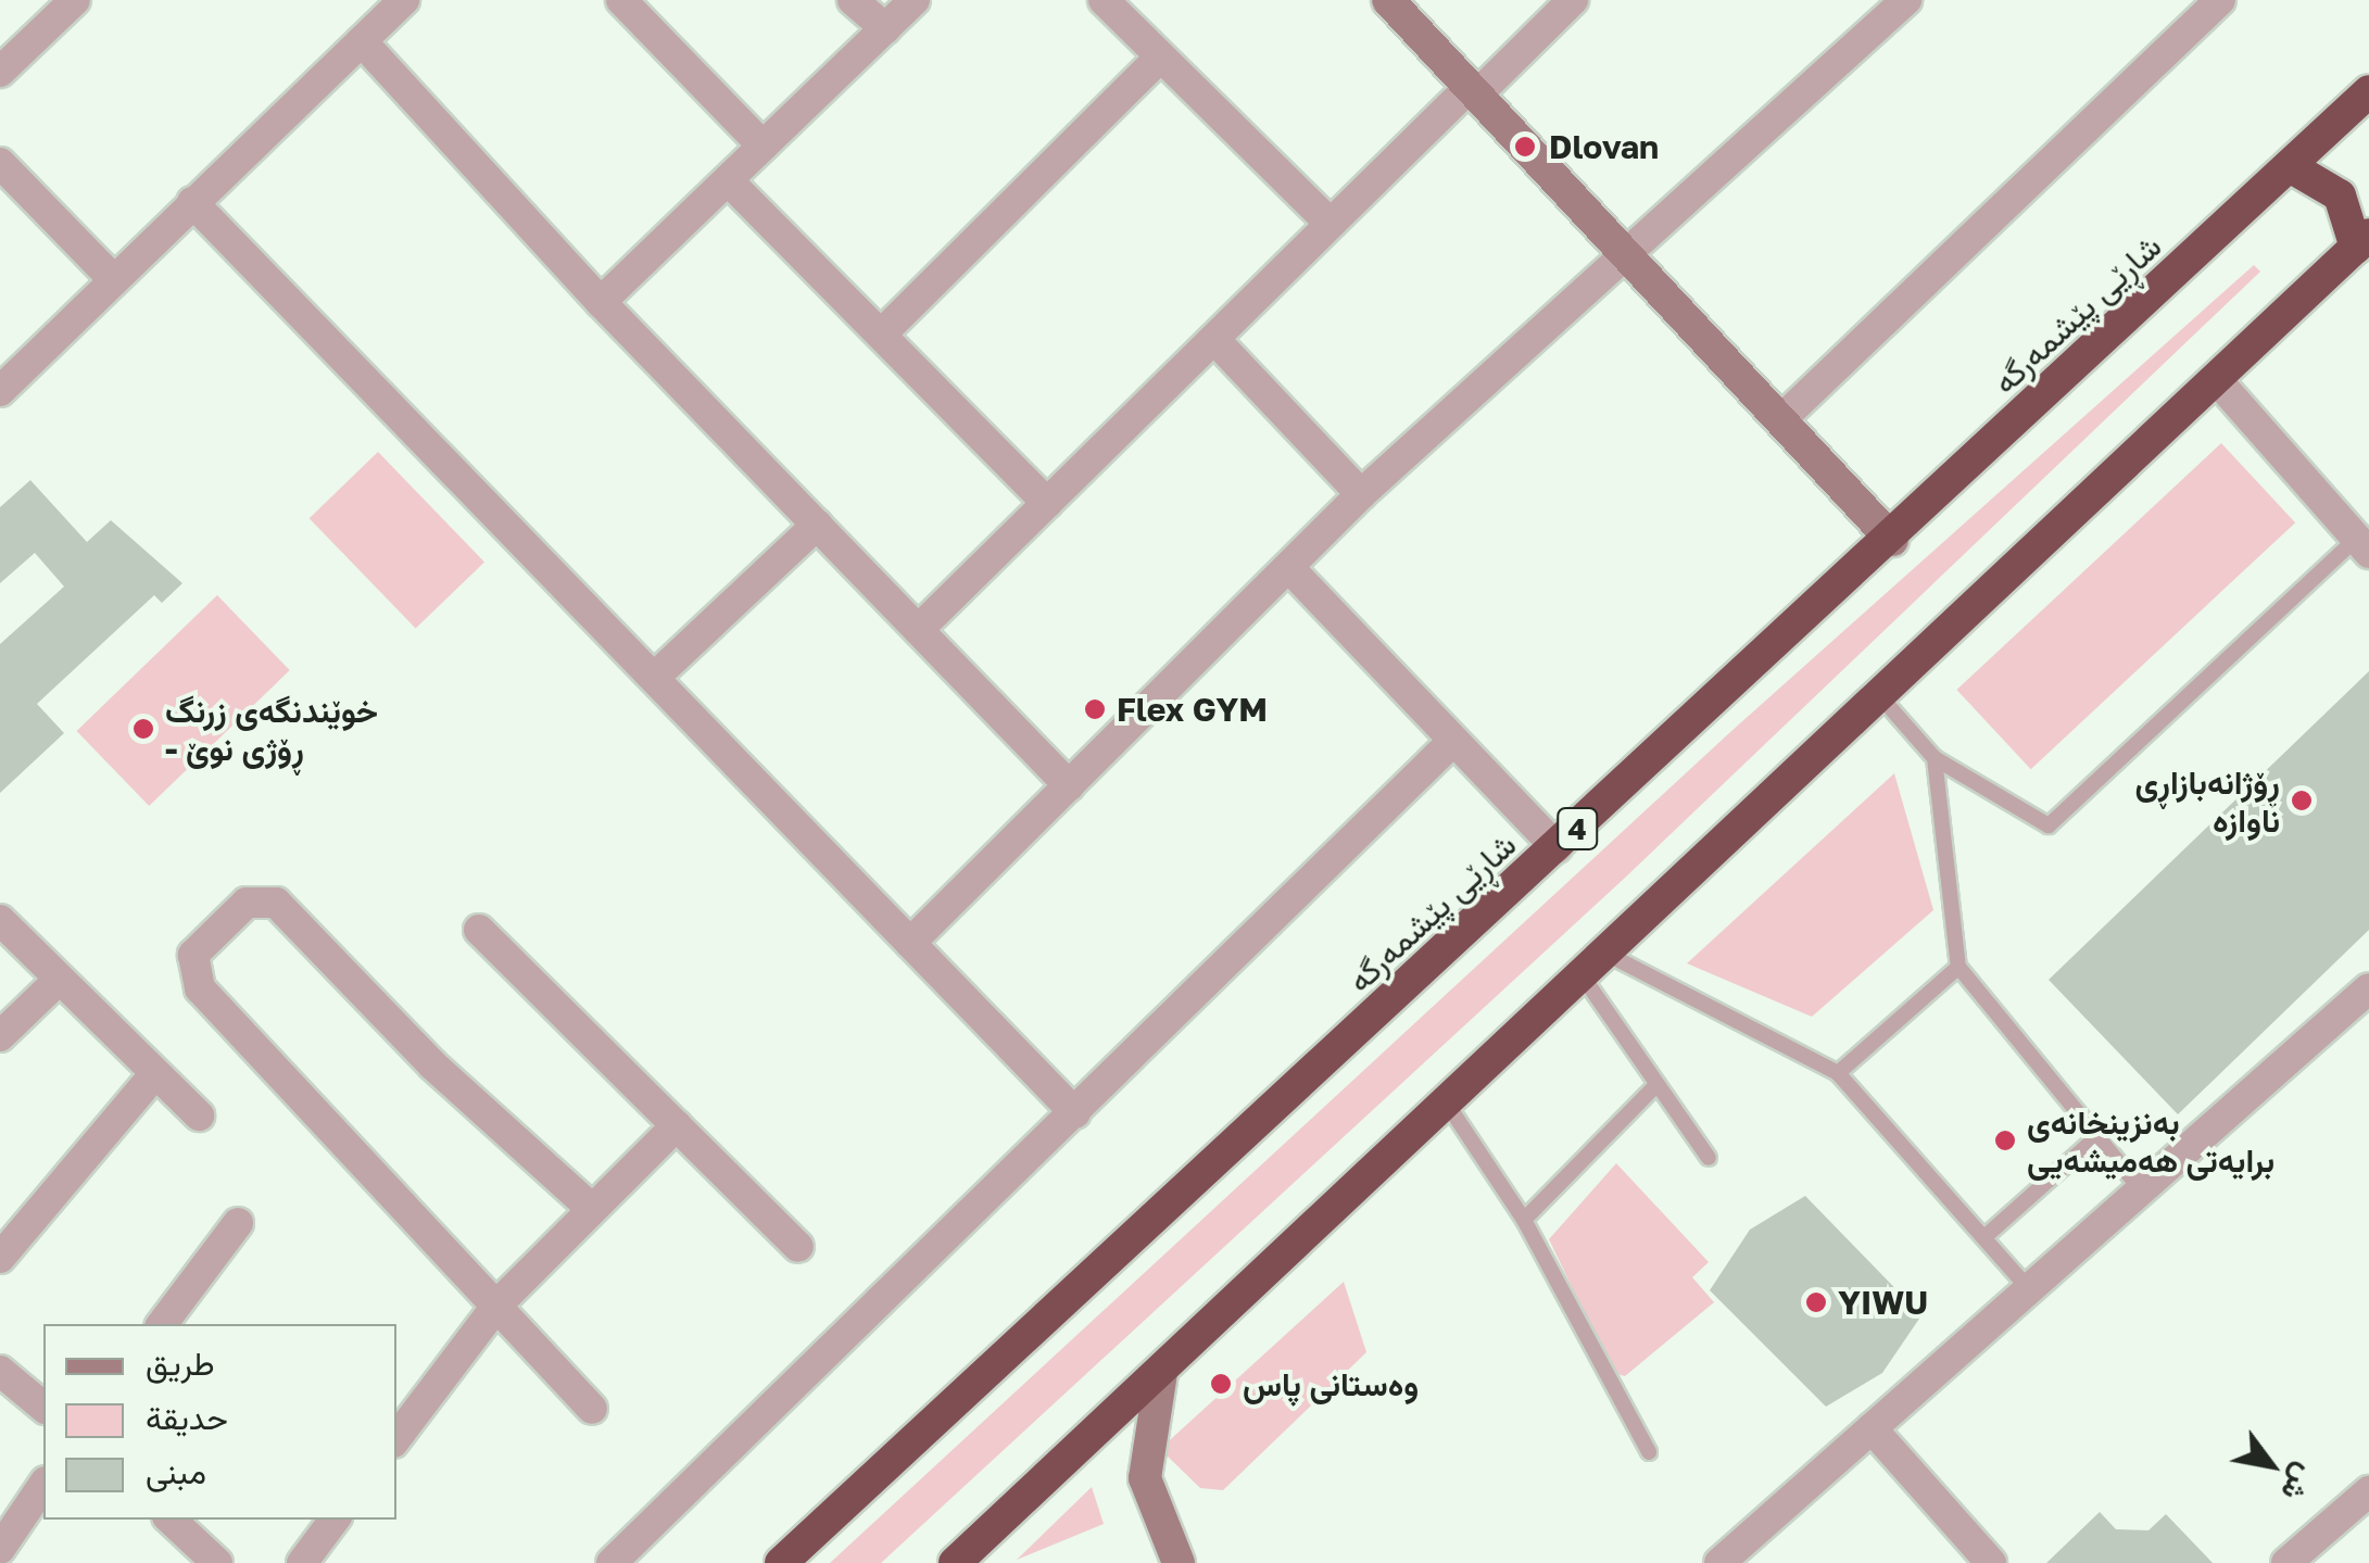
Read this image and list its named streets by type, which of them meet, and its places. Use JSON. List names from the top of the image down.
{
  "streets": {
    "highway": ["شاڕێی پێشمەرگە", "4"]
  },
  "places": [
    "Dlovan",
    "Flex GYM",
    "خوێندنگەی زرنگ - ڕۆژی نوێ",
    "ڕۆژانەبازاڕی ناوازە",
    "بەنزینخانەی برایەتی هەمیشەیی",
    "YIWU",
    "وەستانی پاس"
  ],
  "legend": ["طريق", "حديقة", "مبنى"],
  "north": "bottom right"
}
